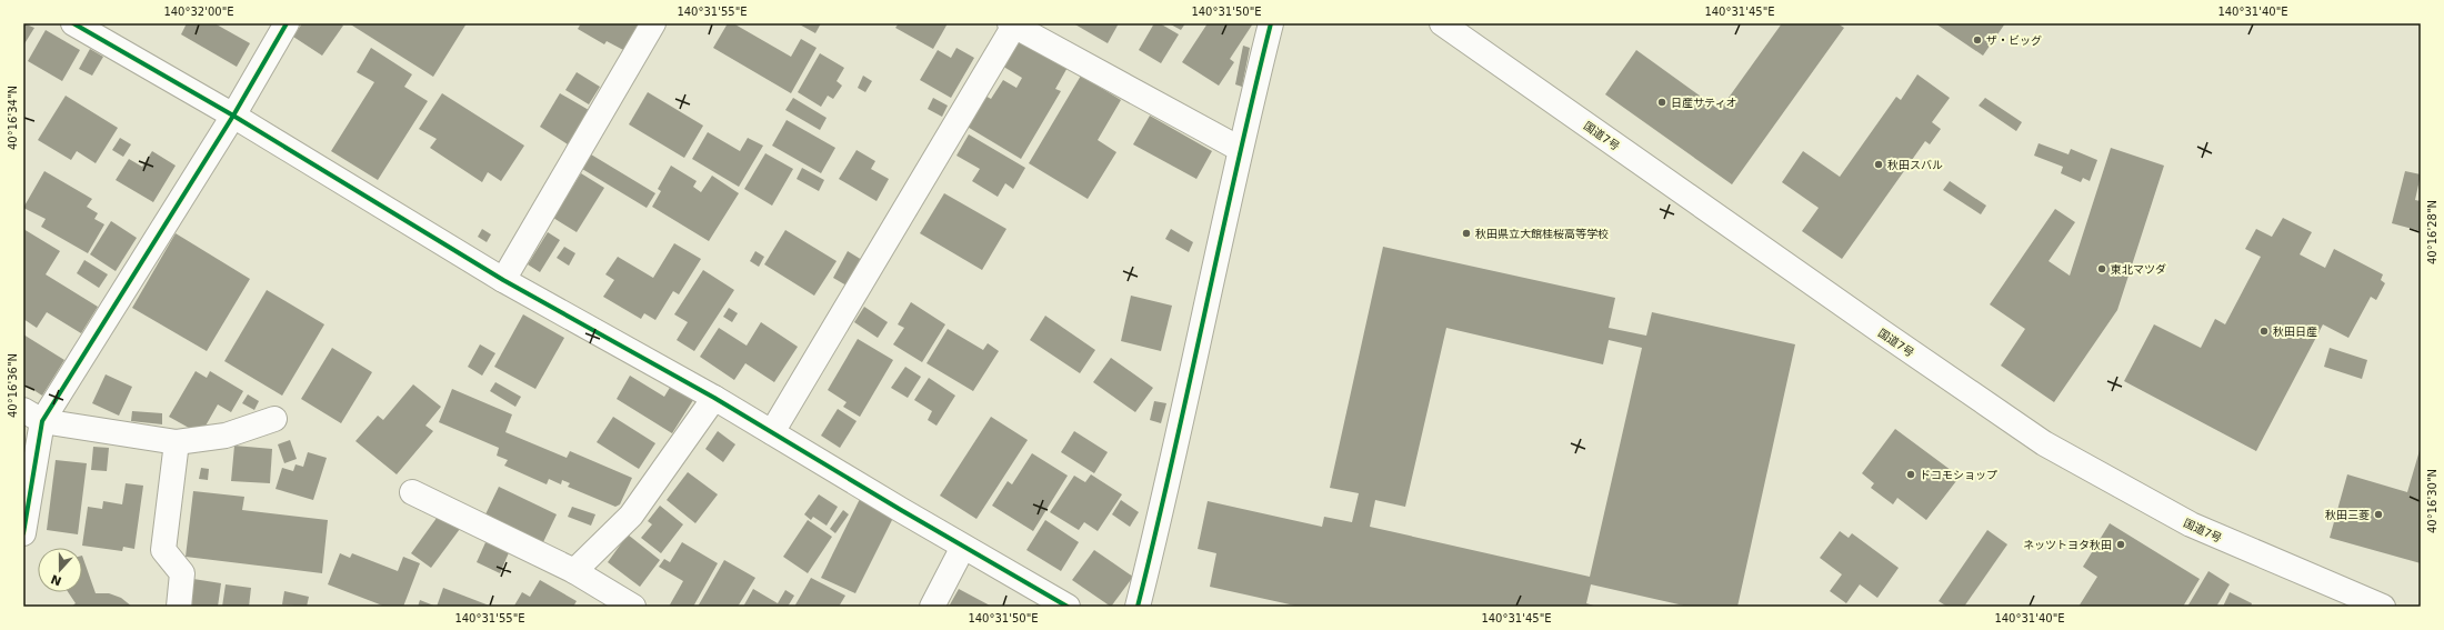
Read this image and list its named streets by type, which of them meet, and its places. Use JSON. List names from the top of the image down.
{
  "streets": {
    "main road": ["国道7号"]
  },
  "places": [
    "ザ・ビッグ",
    "日産サティオ",
    "秋田スバル",
    "秋田県立大館桂桜高等学校",
    "東北マツダ",
    "秋田日産",
    "ドコモショップ",
    "秋田三菱",
    "ネッツトヨタ秋田"
  ],
  "north": "bottom",
  "coordinates": [
    "140°32'00\"E",
    "140°31'55\"E",
    "140°31'50\"E",
    "140°31'45\"E",
    "140°31'40\"E",
    "40°16'34\"N",
    "40°16'28\"N",
    "40°16'36\"N",
    "40°16'30\"N"
  ]
}
